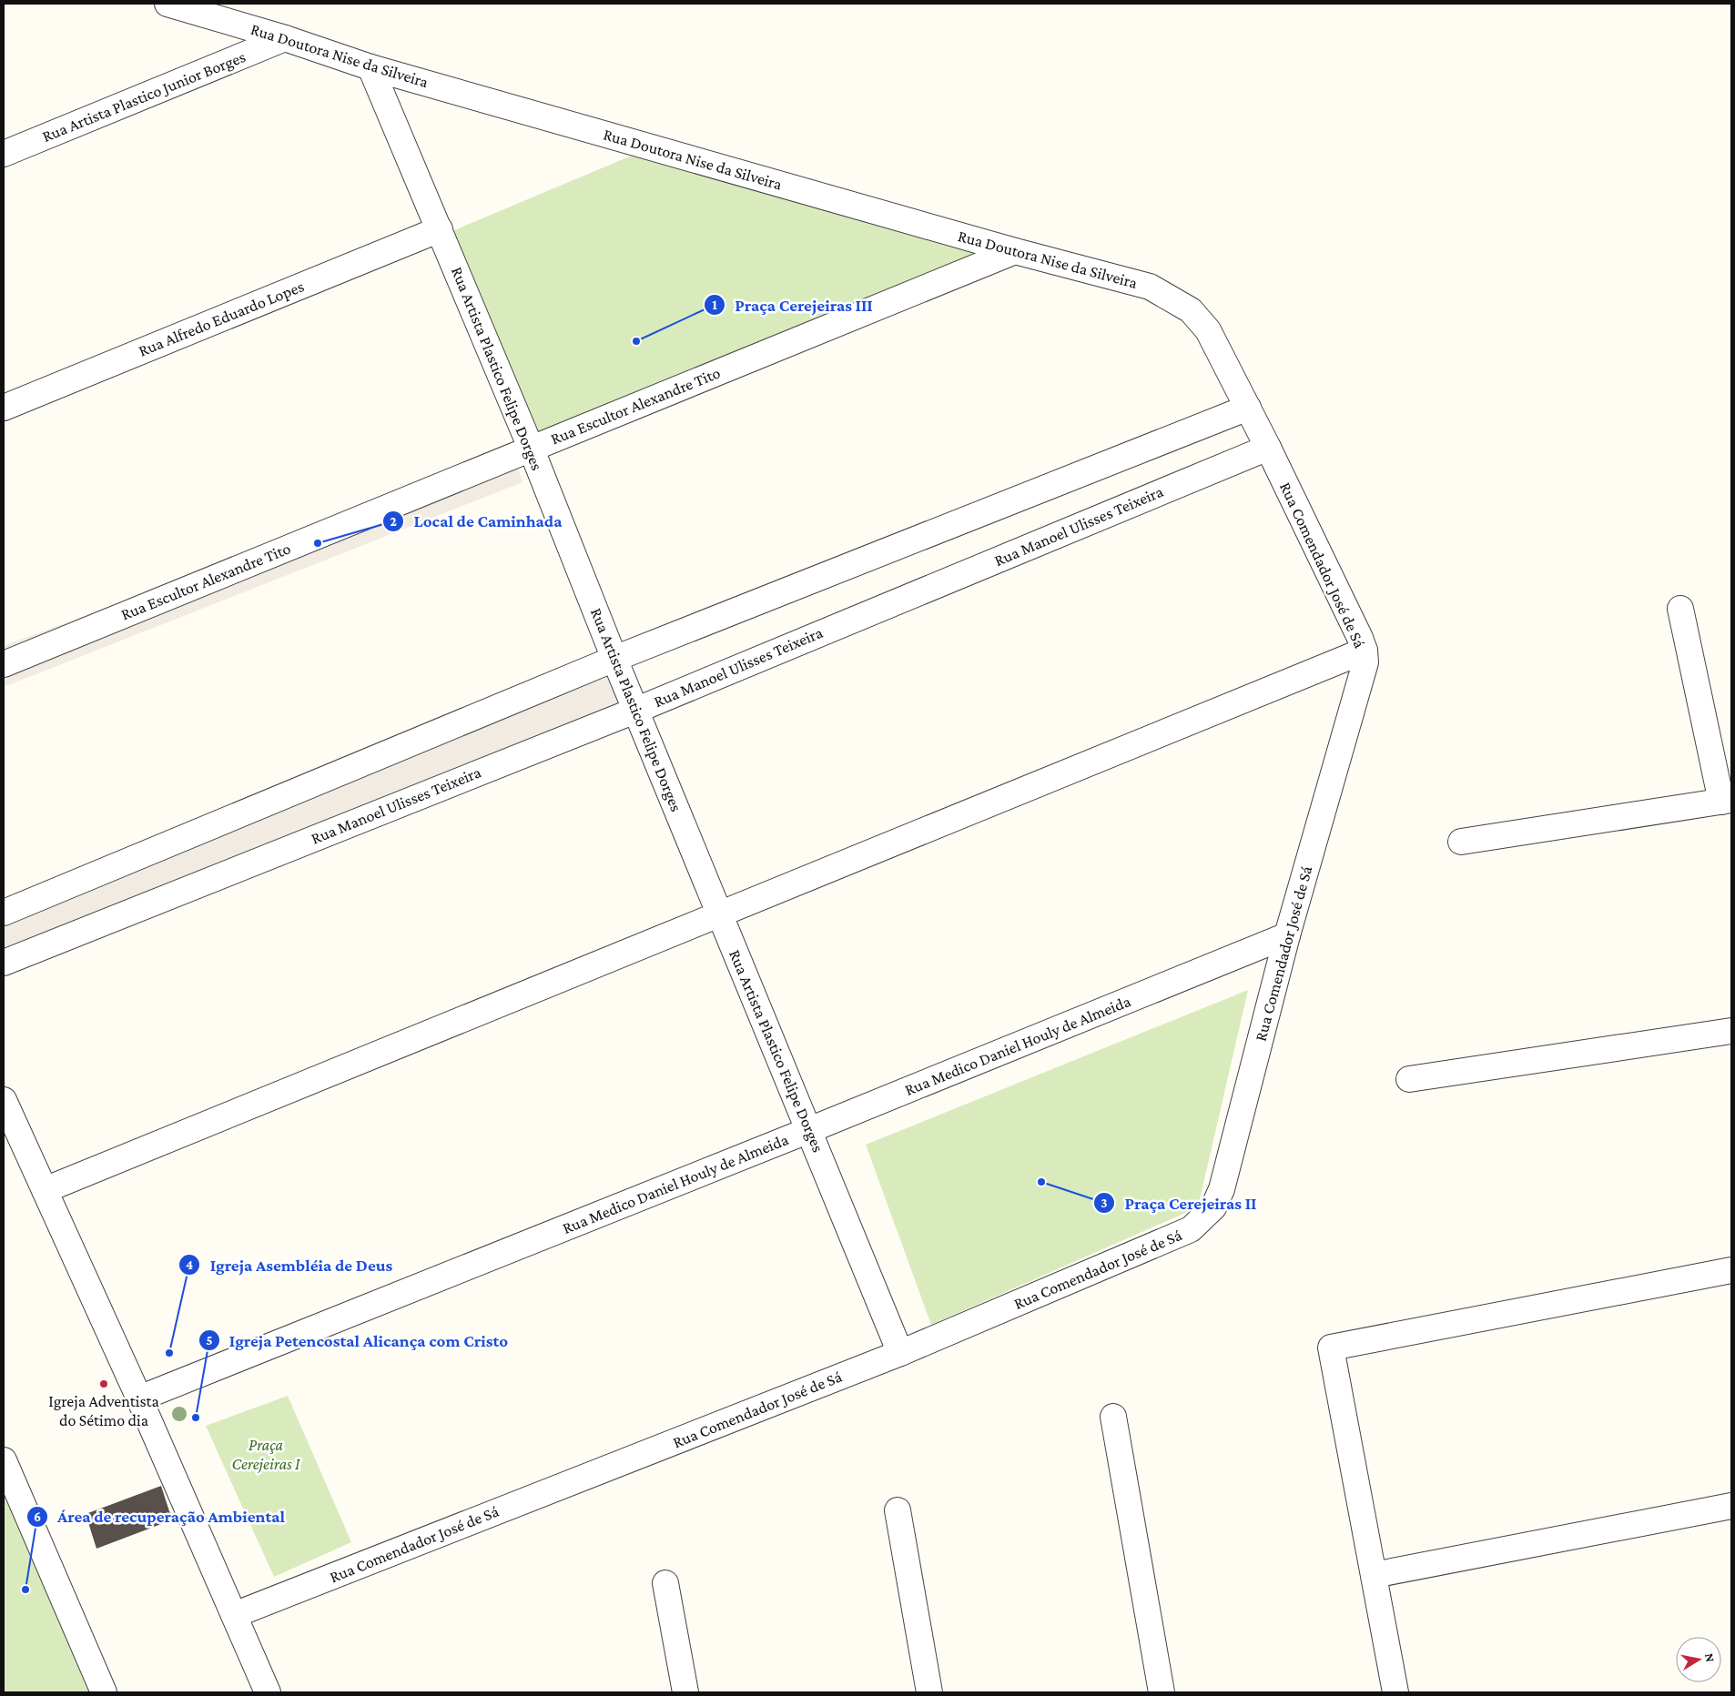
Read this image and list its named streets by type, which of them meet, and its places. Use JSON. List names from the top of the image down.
{
  "streets": {
    "street": [
      "Rua Doutora Nise da Silveira",
      "Rua Artista Plastico Junior Borges",
      "Rua Alfredo Eduardo Lopes",
      "Rua Artista Plastico Felipe Dorges",
      "Rua Escultor Alexandre Tito",
      "Rua Manoel Ulisses Teixeira",
      "Rua Comendador José de Sá",
      "Rua Medico Daniel Houly de Almeida"
    ]
  },
  "crossings": [
    ["Rua Doutora Nise da Silveira", "Rua Artista Plastico Junior Borges"],
    ["Rua Doutora Nise da Silveira", "Rua Artista Plastico Felipe Dorges"],
    ["Rua Doutora Nise da Silveira", "Rua Escultor Alexandre Tito"],
    ["Rua Doutora Nise da Silveira", "Rua Comendador José de Sá"],
    ["Rua Alfredo Eduardo Lopes", "Rua Artista Plastico Felipe Dorges"],
    ["Rua Artista Plastico Felipe Dorges", "Rua Escultor Alexandre Tito"],
    ["Rua Artista Plastico Felipe Dorges", "Rua Manoel Ulisses Teixeira"],
    ["Rua Artista Plastico Felipe Dorges", "Rua Comendador José de Sá"],
    ["Rua Artista Plastico Felipe Dorges", "Rua Medico Daniel Houly de Almeida"],
    ["Rua Manoel Ulisses Teixeira", "Rua Comendador José de Sá"],
    ["Rua Comendador José de Sá", "Rua Medico Daniel Houly de Almeida"]
  ],
  "parks": ["Praça Cerejeiras I"],
  "places": [
    "Praça Cerejeiras III",
    "Local de Caminhada",
    "Praça Cerejeiras II",
    "Igreja Asembléia de Deus",
    "Igreja Adventista do Sétimo dia",
    "Igreja Petencostal Alicança com Cristo",
    "Área de recuperação Ambiental"
  ],
  "north": "right"
}
